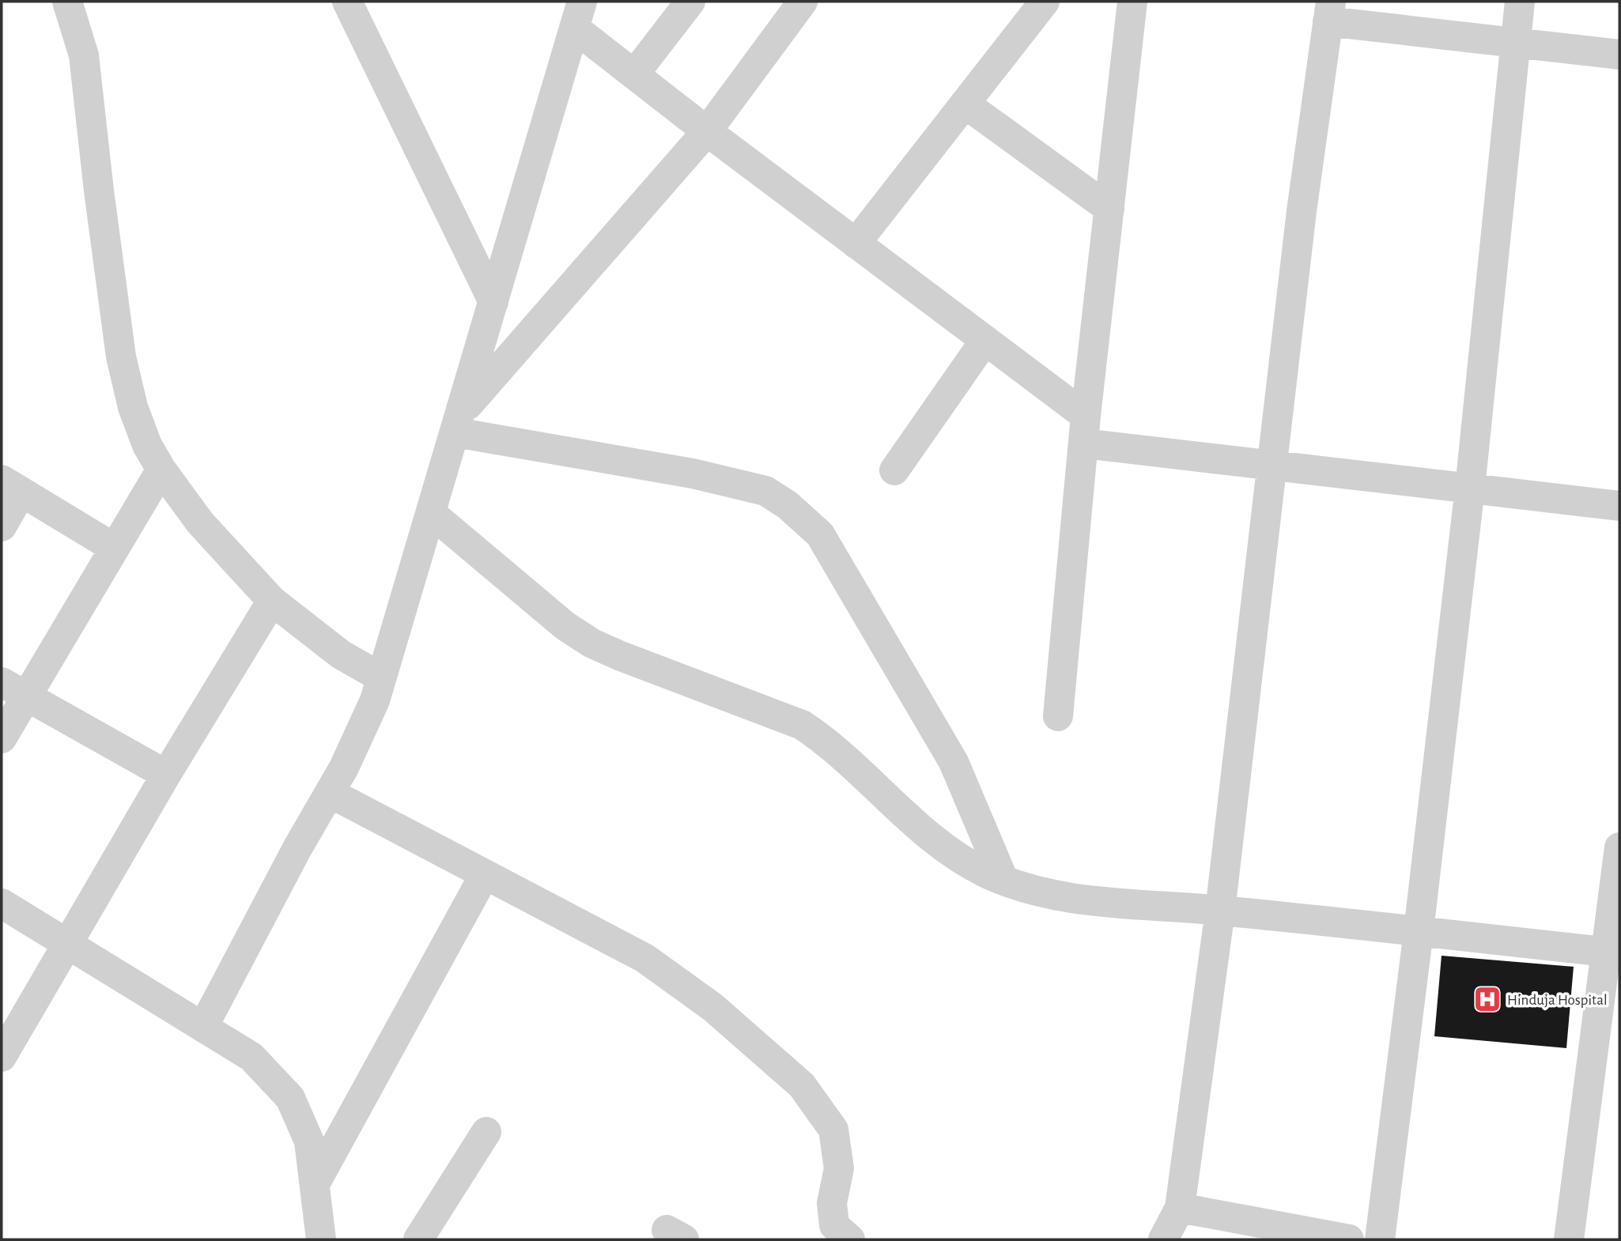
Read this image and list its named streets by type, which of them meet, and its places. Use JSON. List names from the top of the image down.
{
  "places": {
    "hospital": ["Hinduja Hospital"]
  }
}
